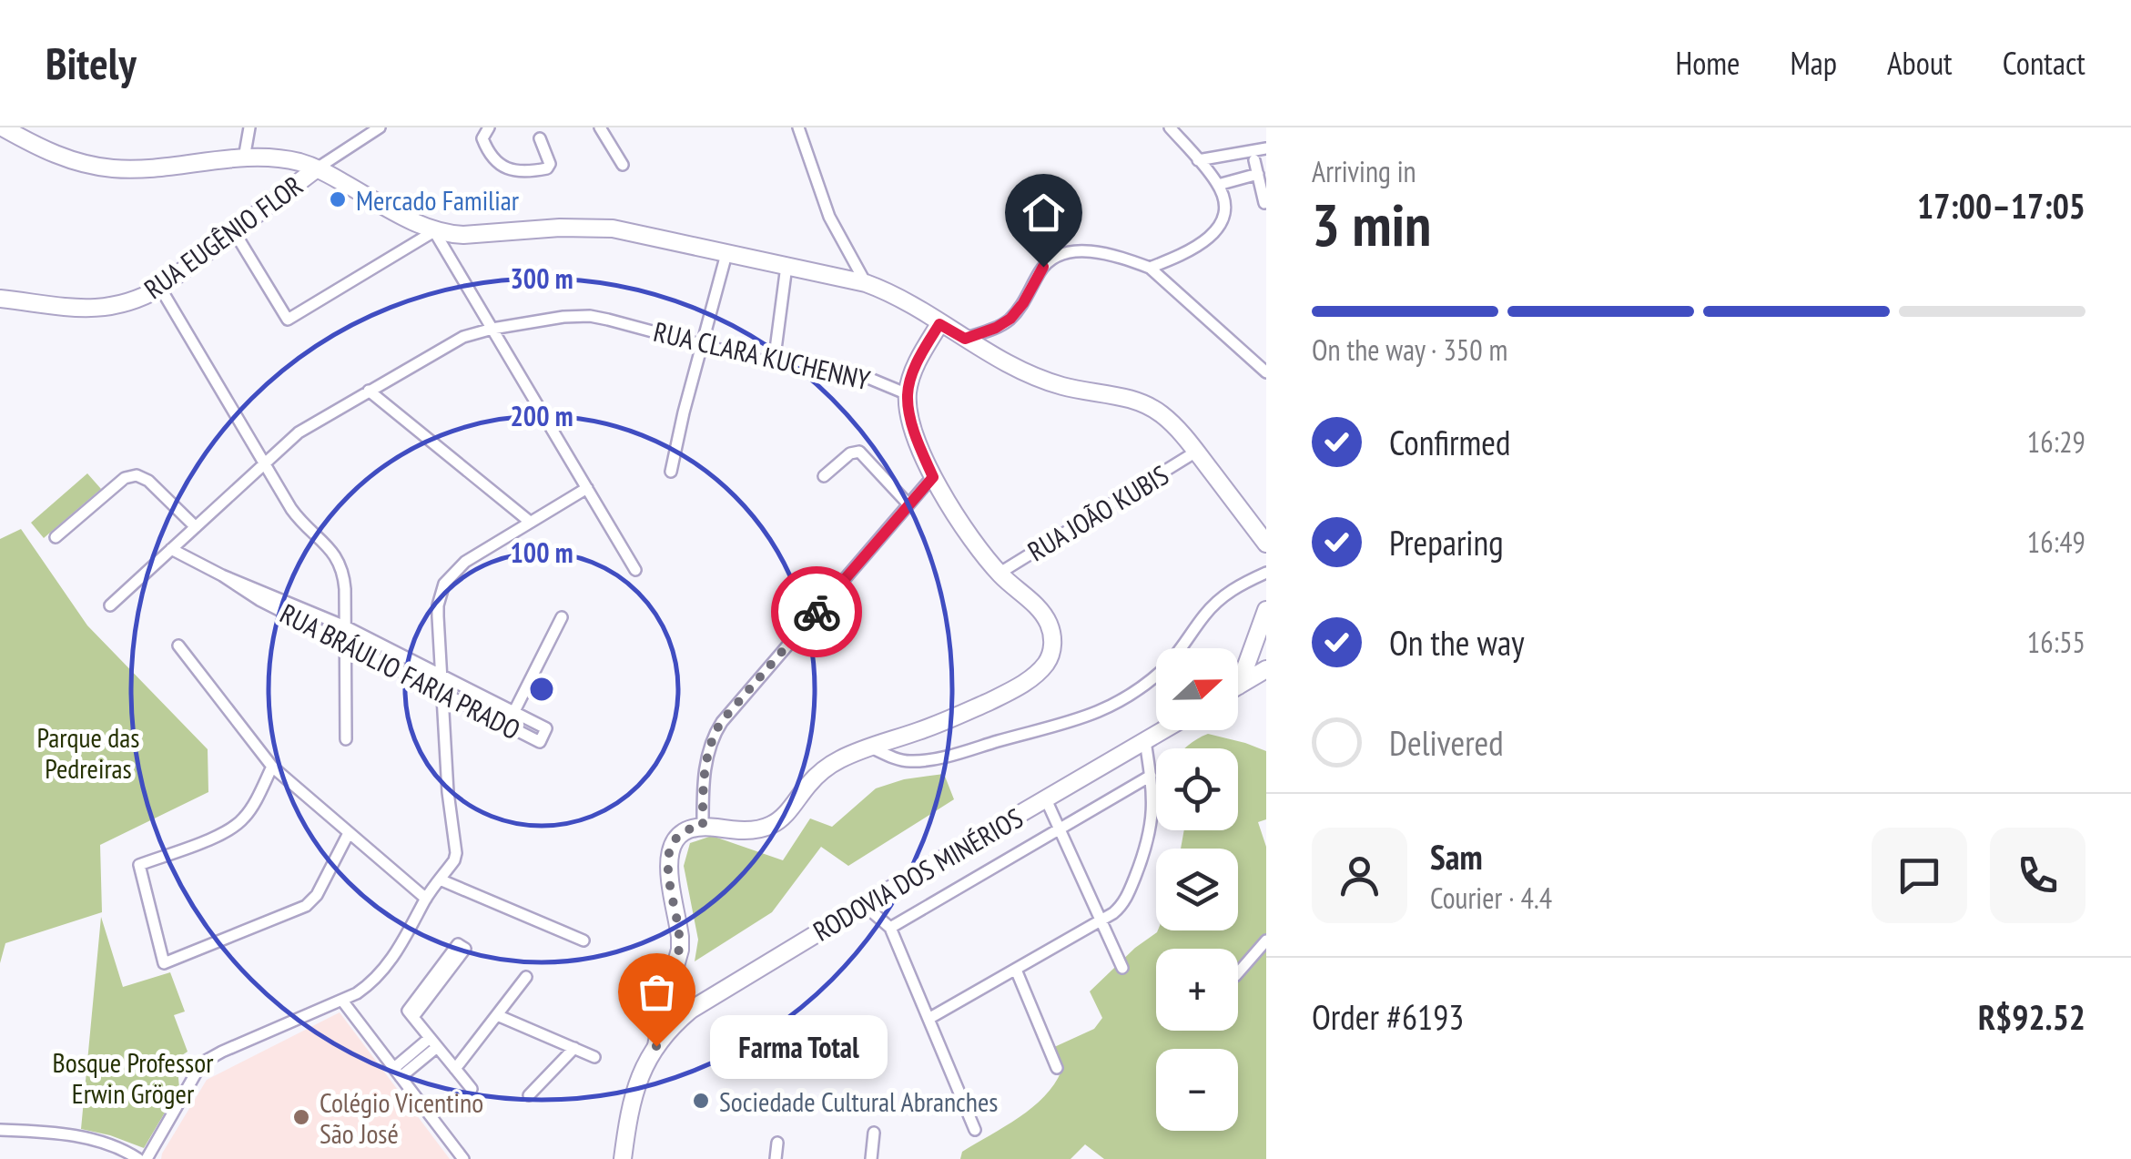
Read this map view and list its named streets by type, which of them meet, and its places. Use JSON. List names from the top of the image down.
{
  "streets": {
    "main road": ["RUA EUGÊNIO FLOR", "RODOVIA DOS MINÉRIOS"],
    "street": ["RUA CLARA KUCHENNY", "RUA JOÃO KUBIS", "RUA BRÁULIO FARIA PRADO"]
  },
  "crossings": [
    ["RUA CLARA KUCHENNY", "RUA BRÁULIO FARIA PRADO"]
  ],
  "parks": ["Parque das Pedreiras", "Bosque Professor Erwin Gröger"],
  "places": [
    "Mercado Familiar",
    "Farma Total",
    "Sociedade Cultural Abranches",
    "Colégio Vicentino São José"
  ],
  "north": "right",
  "page": {
    "header": "Bitely",
    "nav": [
      "Home",
      "Map",
      "About",
      "Contact"
    ],
    "heading": ["3 min", "Arriving in", "17:00–17:05"],
    "panel": [
      "Sam",
      "Courier · 4.4",
      "Order #6193",
      "R$92.52"
    ],
    "bar": "On the way · 350 m",
    "list": [
      ["Confirmed", "16:29"],
      ["Preparing", "16:49"],
      ["On the way", "16:55"],
      "Delivered"
    ],
    "map_buttons": ["+", "−"],
    "bubble": "Farma Total"
  },
  "rings": ["300 m", "200 m", "100 m"]
}
